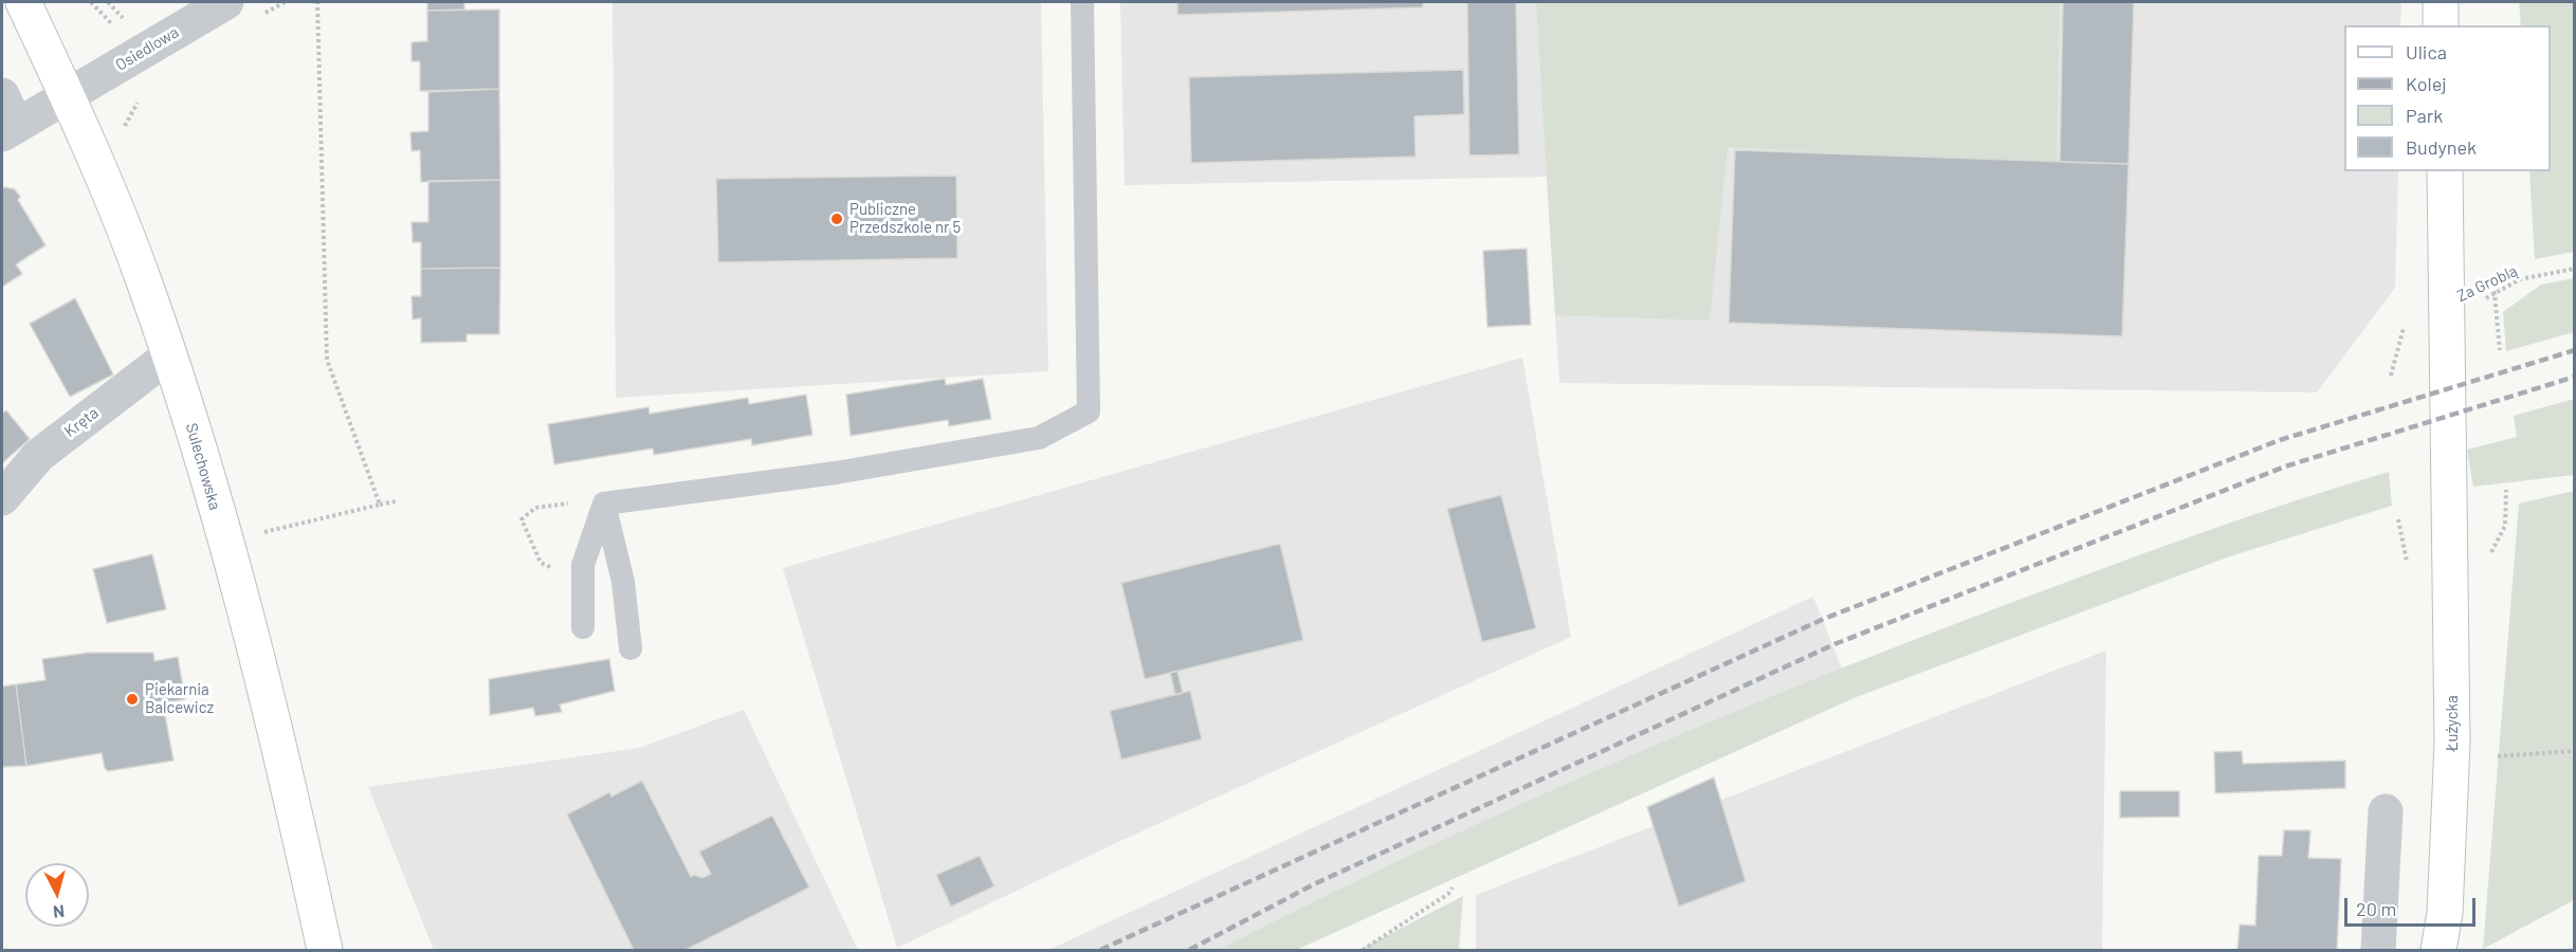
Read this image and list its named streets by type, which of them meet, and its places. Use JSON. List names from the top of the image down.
{
  "streets": {
    "street": [
      "Osiedlowa",
      "Kręta",
      "Sulechowska",
      "Łużycka"
    ],
    "path": ["Za Groblą"]
  },
  "crossings": [
    ["Osiedlowa", "Sulechowska"],
    ["Za Groblą", "Łużycka"],
    ["Kręta", "Sulechowska"]
  ],
  "places": ["Publiczne Przedszkole nr 5", "Piekarnia Balcewicz"],
  "legend": [
    "Ulica",
    "Kolej",
    "Park",
    "Budynek"
  ],
  "scale_bar": "20 m",
  "north": "bottom"
}
